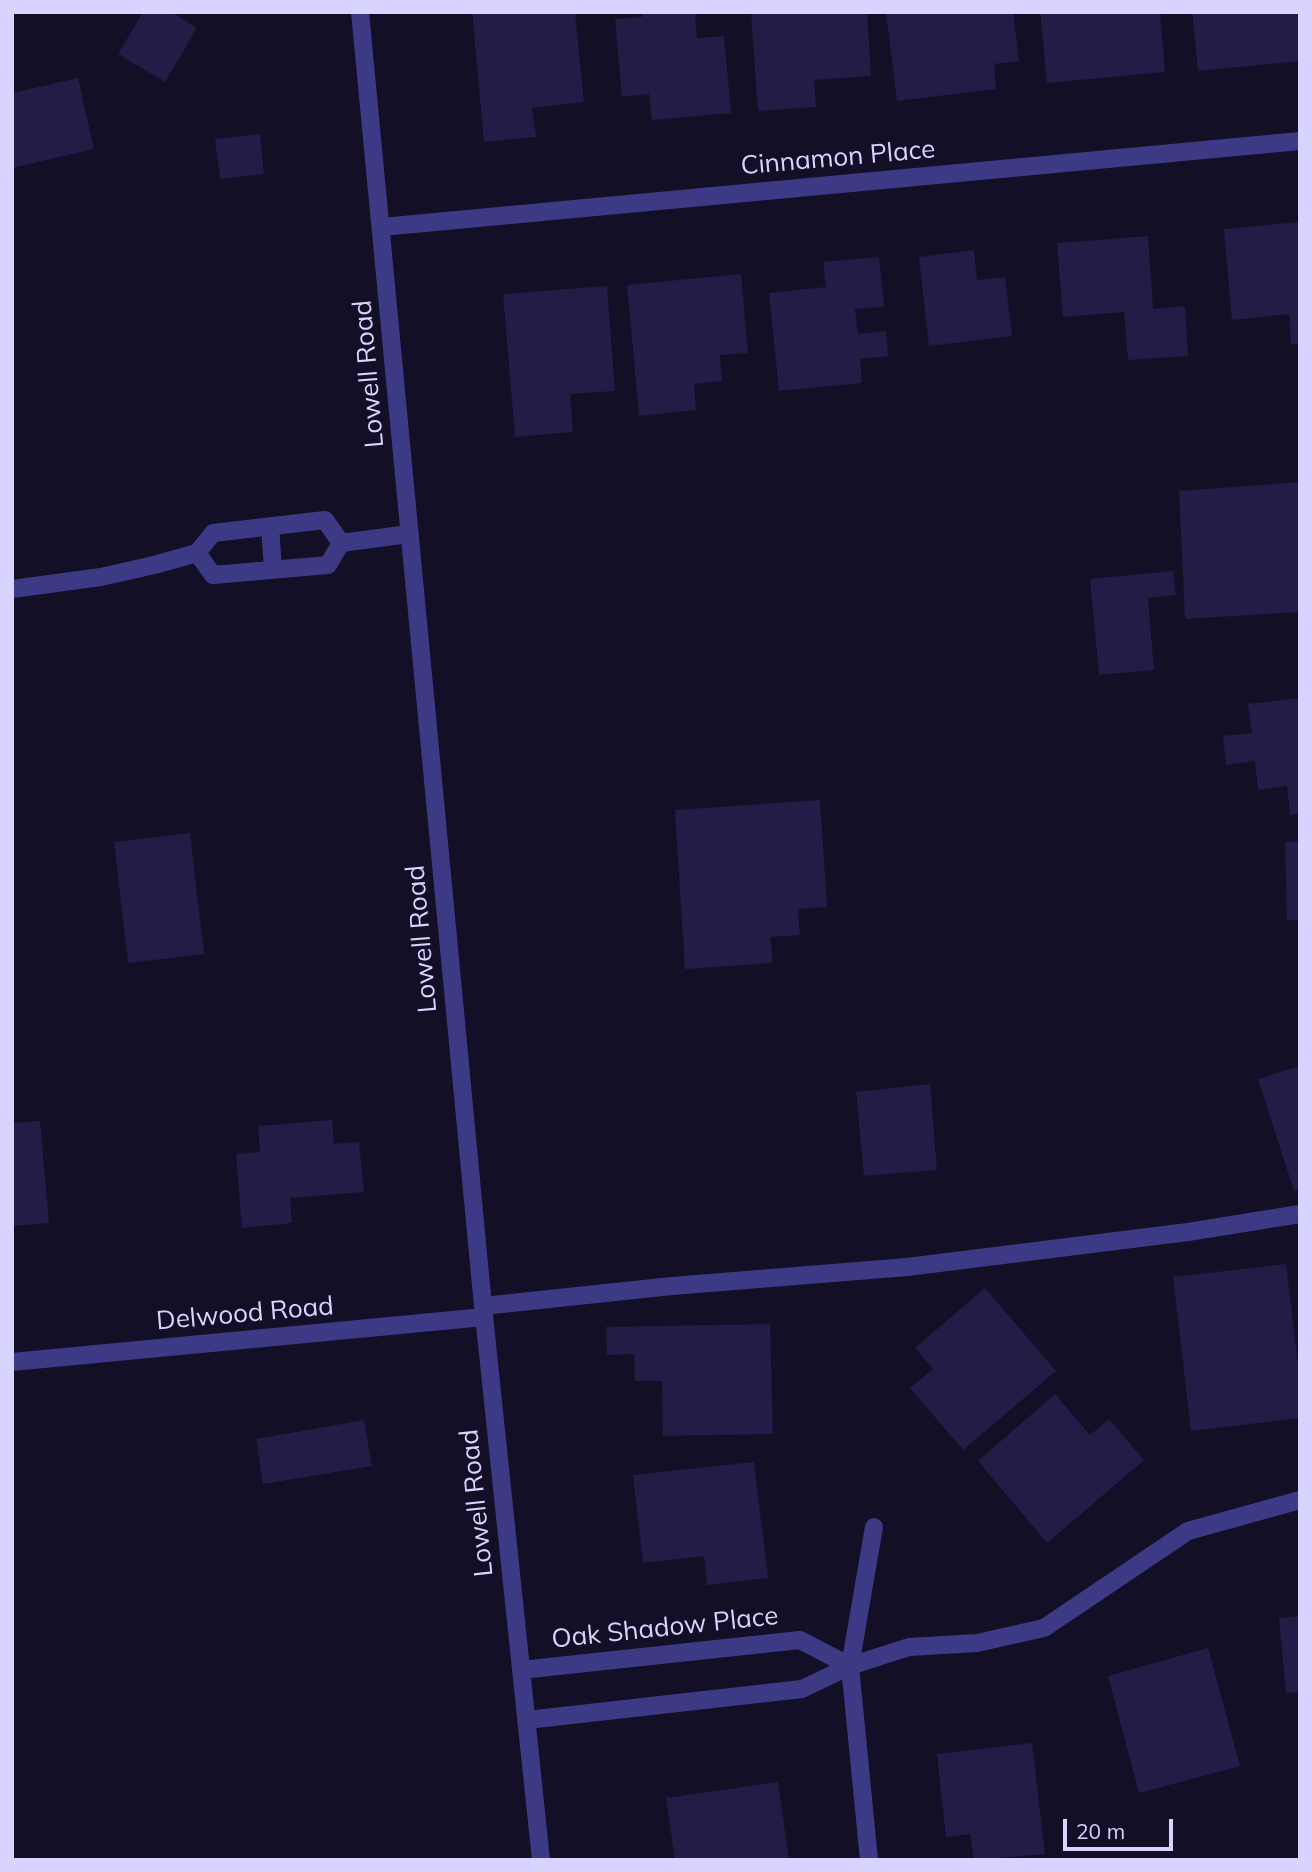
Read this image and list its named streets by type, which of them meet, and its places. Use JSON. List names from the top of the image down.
{
  "streets": {
    "street": [
      "Cinnamon Place",
      "Lowell Road",
      "Delwood Road",
      "Oak Shadow Place"
    ]
  },
  "crossings": [
    ["Cinnamon Place", "Lowell Road"],
    ["Lowell Road", "Delwood Road"],
    ["Lowell Road", "Oak Shadow Place"]
  ],
  "scale_bar": "20 m"
}
